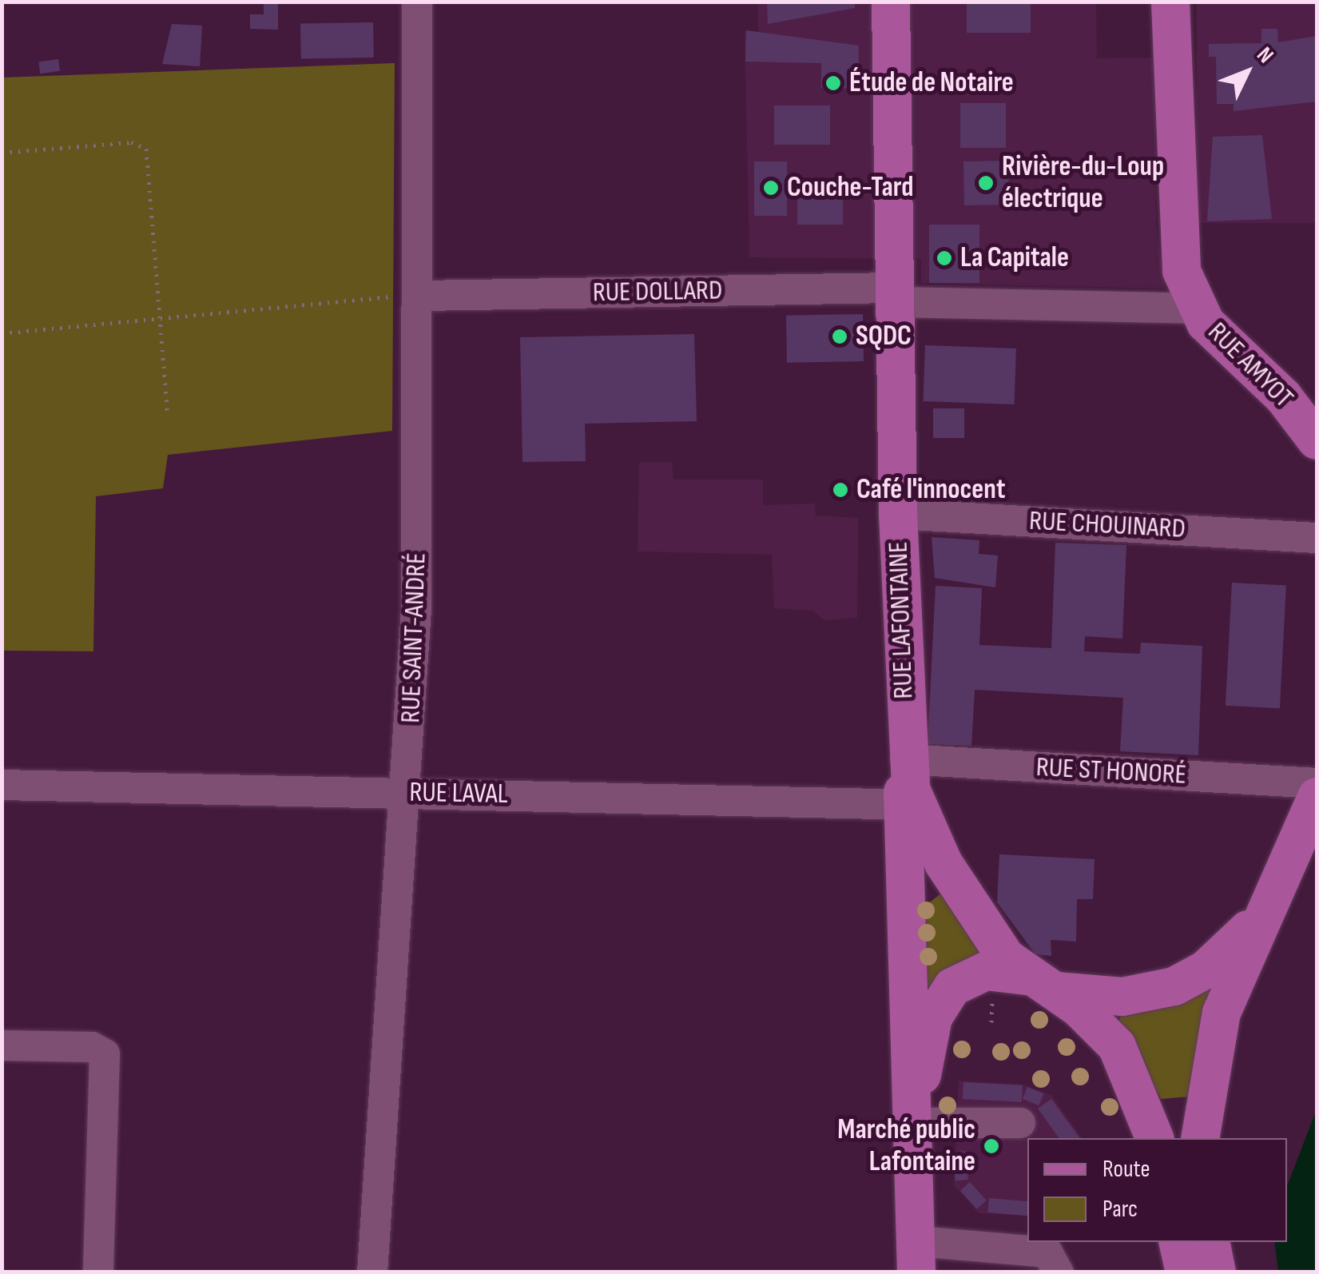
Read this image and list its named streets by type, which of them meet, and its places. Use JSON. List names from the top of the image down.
{
  "streets": {
    "main road": ["RUE AMYOT", "RUE LAFONTAINE"],
    "street": [
      "RUE DOLLARD",
      "RUE CHOUINARD",
      "RUE SAINT-ANDRÉ",
      "RUE ST HONORÉ",
      "RUE LAVAL"
    ]
  },
  "crossings": [
    ["RUE DOLLARD", "RUE AMYOT"],
    ["RUE DOLLARD", "RUE LAFONTAINE"],
    ["RUE DOLLARD", "RUE SAINT-ANDRÉ"],
    ["RUE CHOUINARD", "RUE LAFONTAINE"],
    ["RUE LAFONTAINE", "RUE ST HONORÉ"],
    ["RUE LAFONTAINE", "RUE LAVAL"],
    ["RUE SAINT-ANDRÉ", "RUE LAVAL"]
  ],
  "places": [
    "Étude de Notaire",
    "Rivière-du-Loup électrique",
    "Couche-Tard",
    "La Capitale",
    "SQDC",
    "Café l'innocent",
    "Marché public Lafontaine"
  ],
  "legend": ["Route", "Parc"],
  "north": "top right"
}
